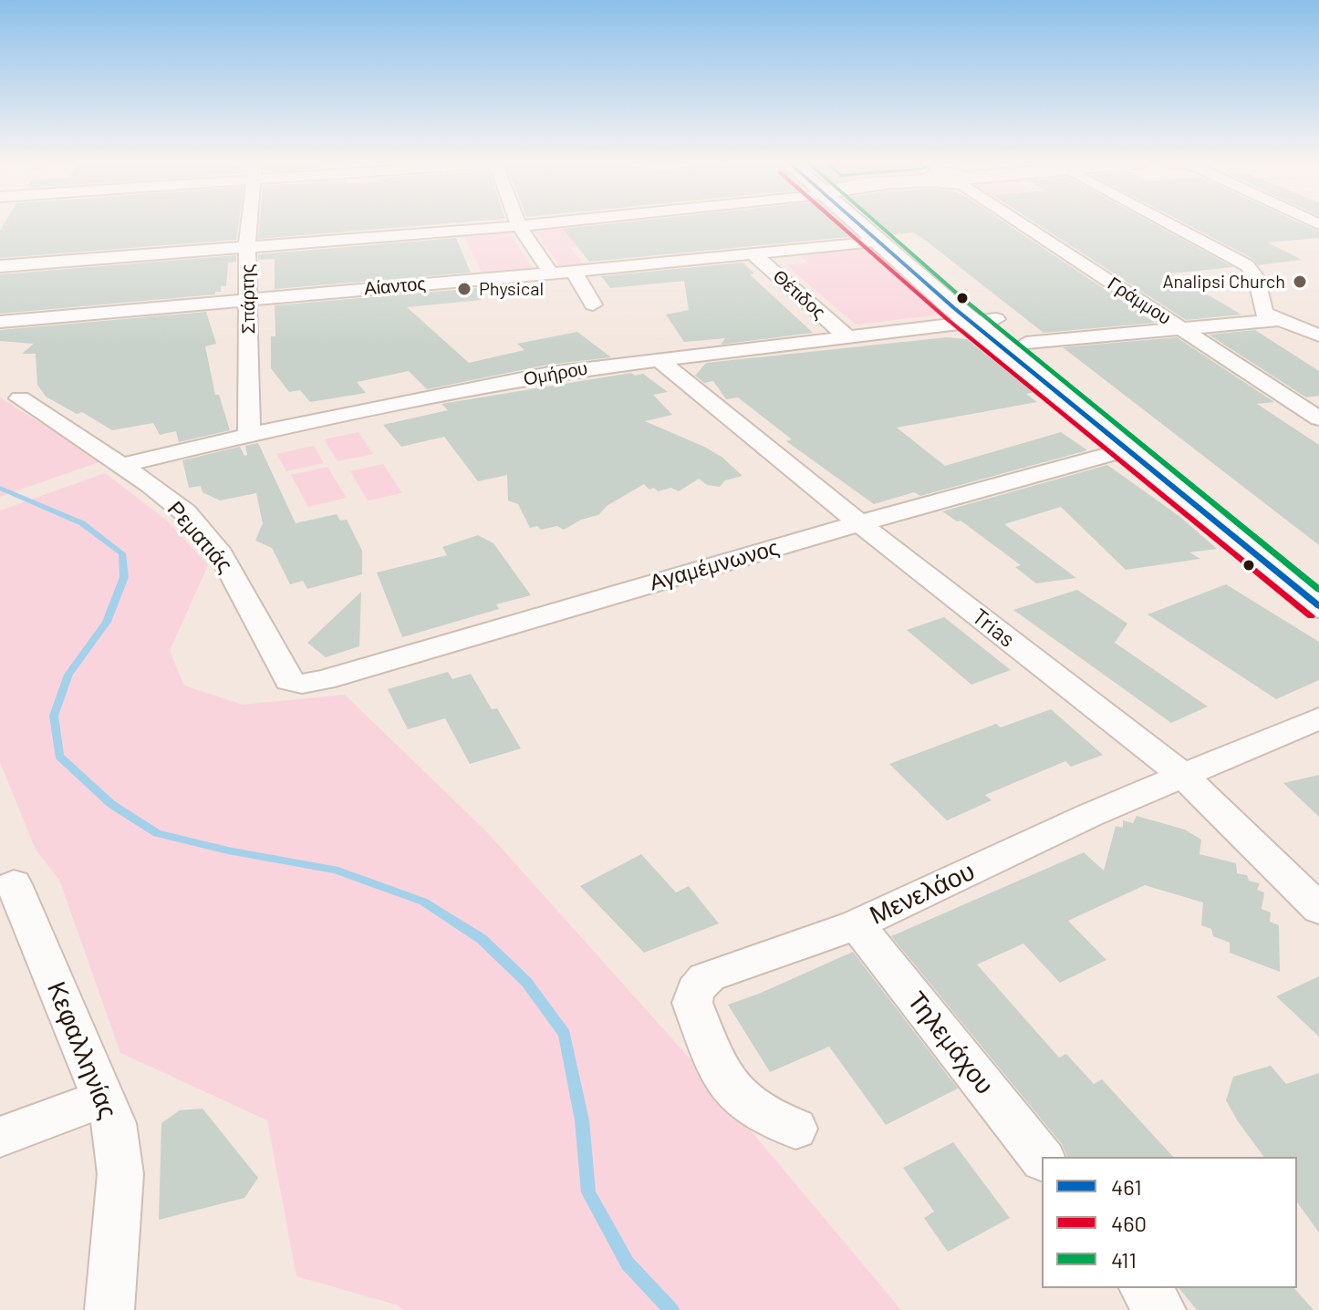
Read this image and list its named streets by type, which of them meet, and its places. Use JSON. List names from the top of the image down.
{
  "streets": {
    "street": [
      "Αίαντος",
      "Θέτιδος",
      "Σπάρτης",
      "Γράμμου",
      "Ομήρου",
      "Ρεματιάς",
      "Αγαμέμνωνος",
      "Trias",
      "Μενελάου",
      "Τηλεμάχου",
      "Κεφαλληνίας"
    ]
  },
  "crossings": [
    ["Αίαντος", "Θέτιδος"],
    ["Αίαντος", "Σπάρτης"],
    ["Θέτιδος", "Ομήρου"],
    ["Σπάρτης", "Ομήρου"],
    ["Ομήρου", "Ρεματιάς"],
    ["Ομήρου", "Trias"],
    ["Ρεματιάς", "Αγαμέμνωνος"],
    ["Αγαμέμνωνος", "Trias"],
    ["Trias", "Μενελάου"],
    ["Μενελάου", "Τηλεμάχου"]
  ],
  "places": ["Analipsi Church", "Physical"],
  "lines": ["transit line 461", "transit line 460", "transit line 411"],
  "legend": ["461", "460", "411"]
}
